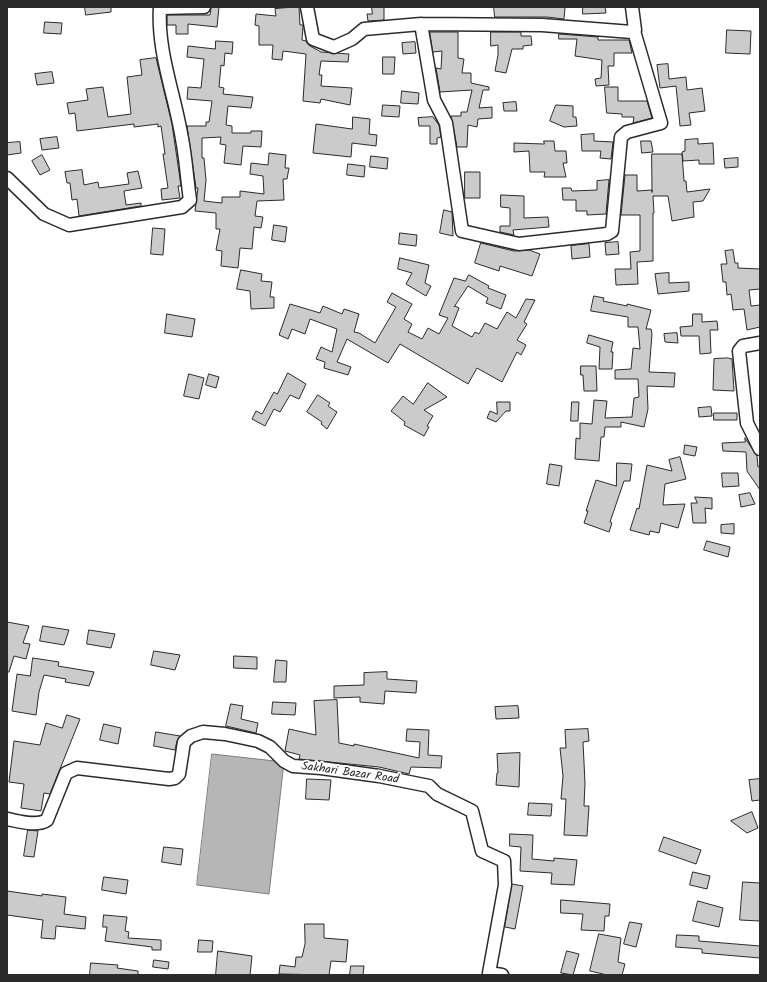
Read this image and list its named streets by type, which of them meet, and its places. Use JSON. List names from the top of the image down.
{
  "streets": {
    "street": ["Sakhari Bazar Road"]
  }
}
